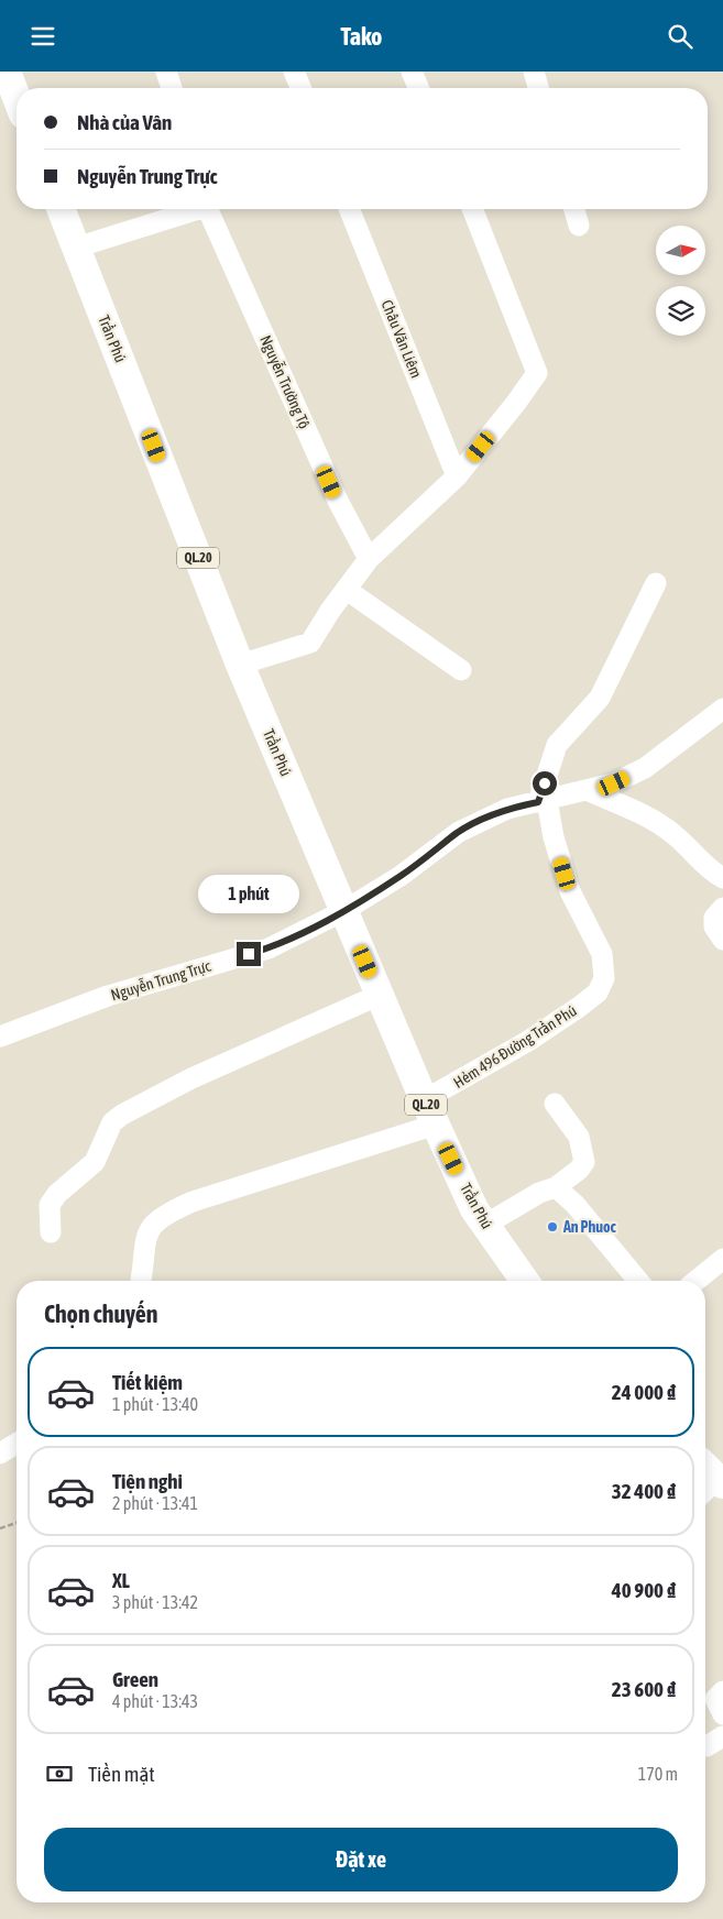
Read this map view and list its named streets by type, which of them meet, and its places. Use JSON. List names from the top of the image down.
{
  "streets": {
    "highway": ["Trần Phú", "QL.20"],
    "street": [
      "Châu Văn Liêm",
      "Nguyễn Trường Tộ",
      "Nguyễn Trung Trực",
      "Hẻm 496 Đường Trần Phú"
    ]
  },
  "crossings": [
    ["Trần Phú", "Nguyễn Trung Trực"],
    ["Trần Phú", "Hẻm 496 Đường Trần Phú"],
    ["Nguyễn Trung Trực", "Hẻm 496 Đường Trần Phú"]
  ],
  "places": ["An Phuoc"],
  "north": "right",
  "page": {
    "header": "Tako",
    "banner": ["Nhà của Vân", "Nguyễn Trung Trực"],
    "bubble": "1 phút",
    "heading": "Chọn chuyến",
    "list": [
      {
        "name": "Tiết kiệm",
        "note": "1 phút · 13:40",
        "value": "24 000 ₫"
      },
      {
        "name": "Tiện nghi",
        "note": "2 phút · 13:41",
        "value": "32 400 ₫"
      },
      {
        "name": "XL",
        "note": "3 phút · 13:42",
        "value": "40 900 ₫"
      },
      {
        "name": "Green",
        "note": "4 phút · 13:43",
        "value": "23 600 ₫"
      }
    ],
    "pay": ["Tiền mặt", "170 m"],
    "buttons": "Đặt xe"
  }
}
